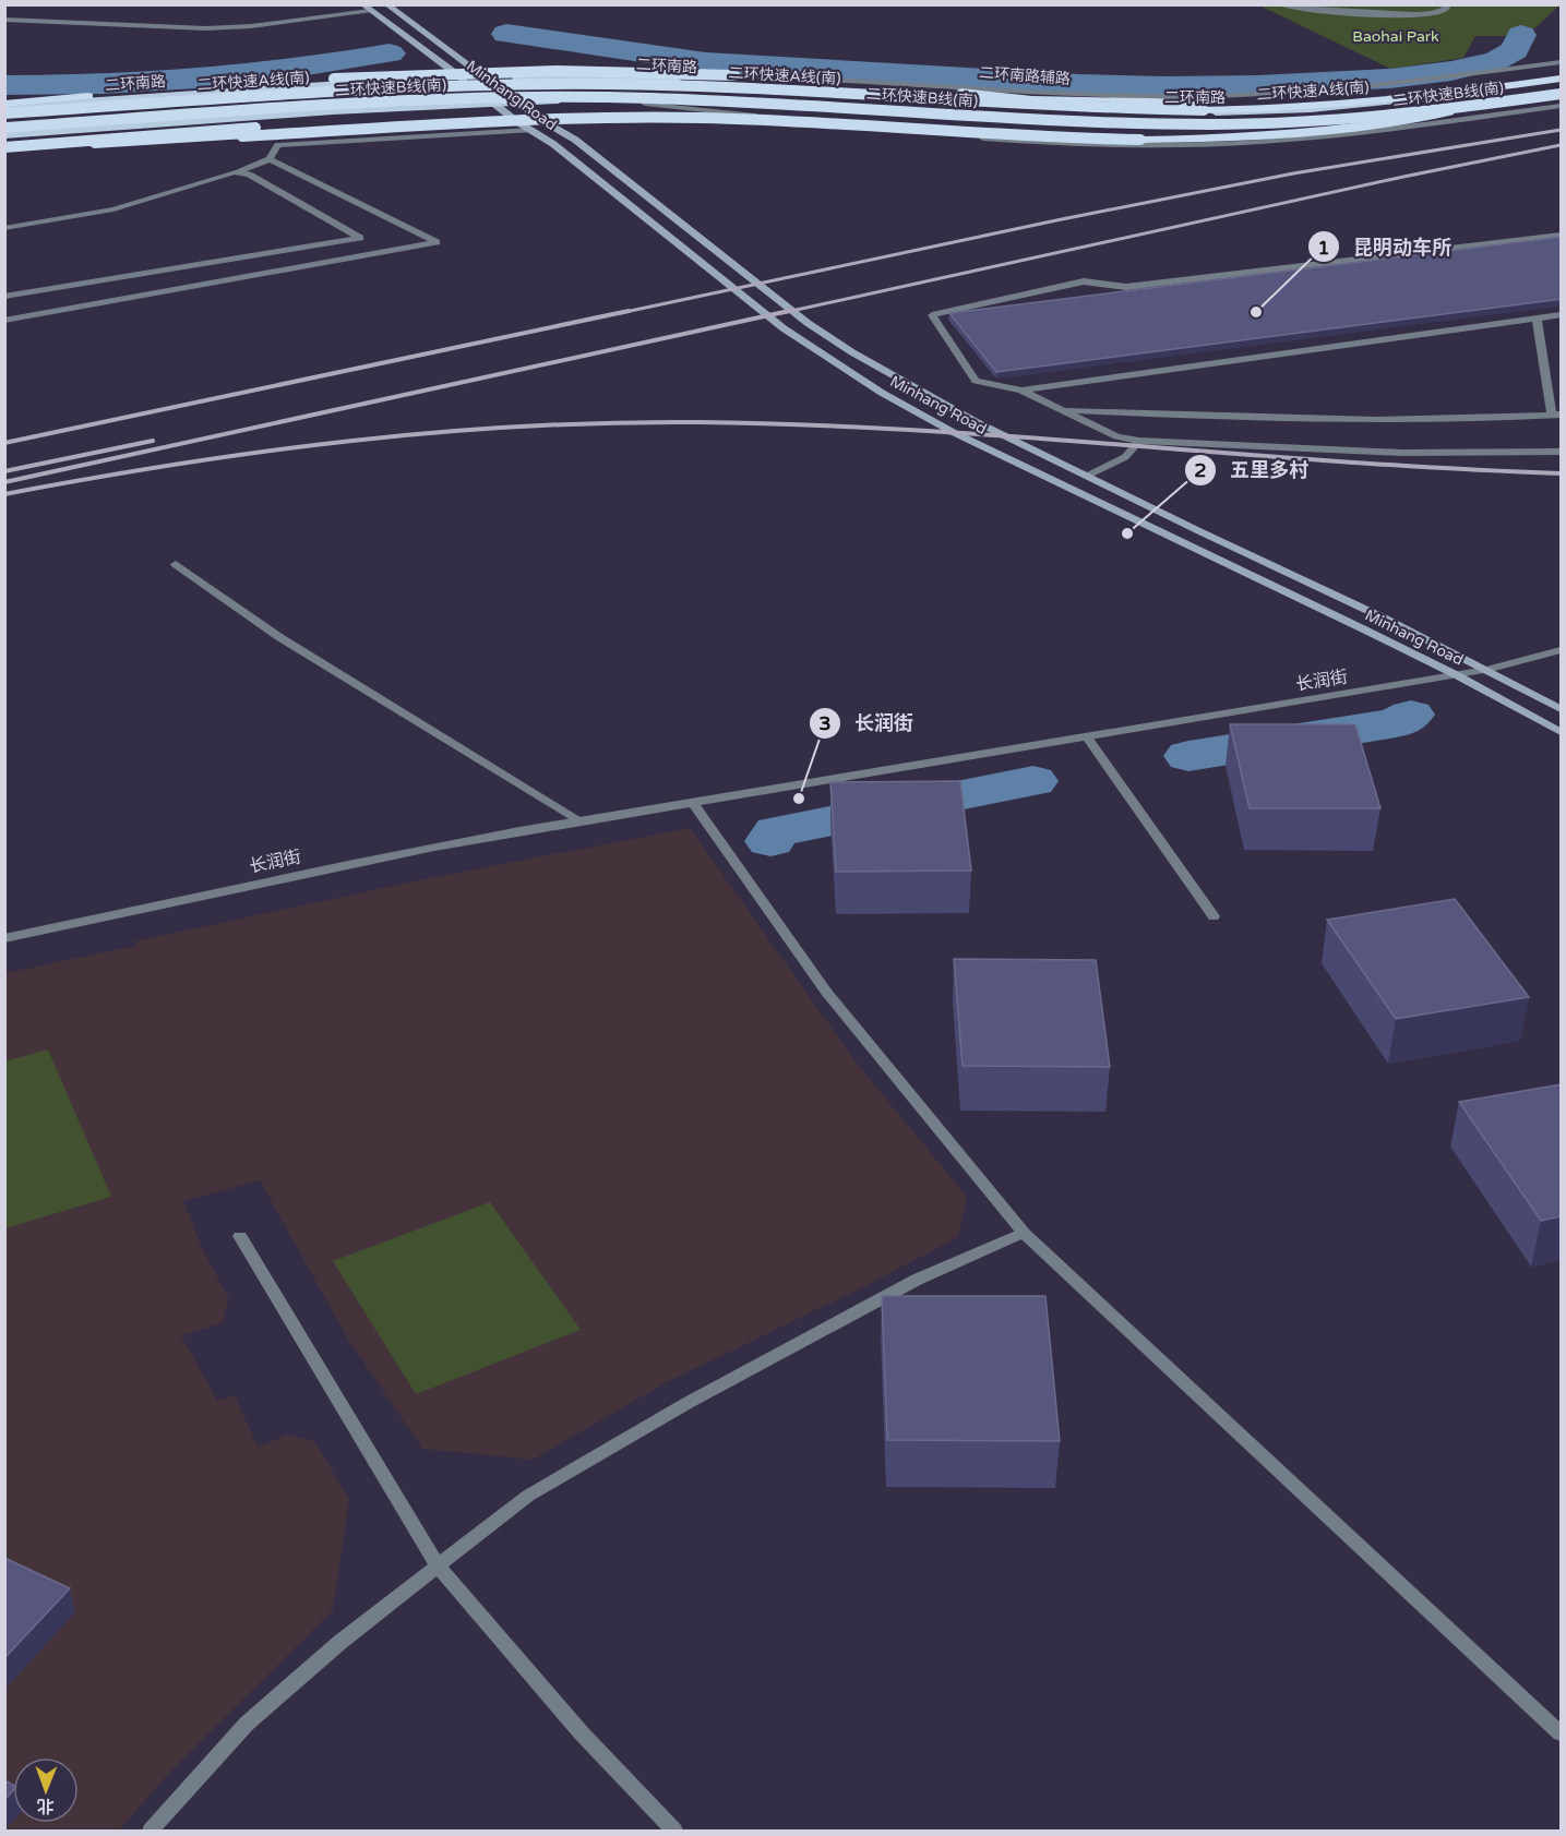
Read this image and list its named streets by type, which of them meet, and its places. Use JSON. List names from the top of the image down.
{
  "streets": {
    "highway": ["二环快速A线(南)", "二环快速B线(南)"],
    "main road": ["二环南路", "Minhang Road"],
    "street": ["二环南路辅路", "长润街"]
  },
  "crossings": [
    ["二环南路", "二环快速A线(南)"],
    ["二环南路", "二环南路辅路"],
    ["二环南路", "二环快速B线(南)"],
    ["二环南路", "Minhang Road"],
    ["二环南路辅路", "Minhang Road"],
    ["Minhang Road", "长润街"]
  ],
  "parks": ["Baohai Park"],
  "places": ["昆明动车所", "五里多村", "长润街"],
  "north": "bottom"
}
